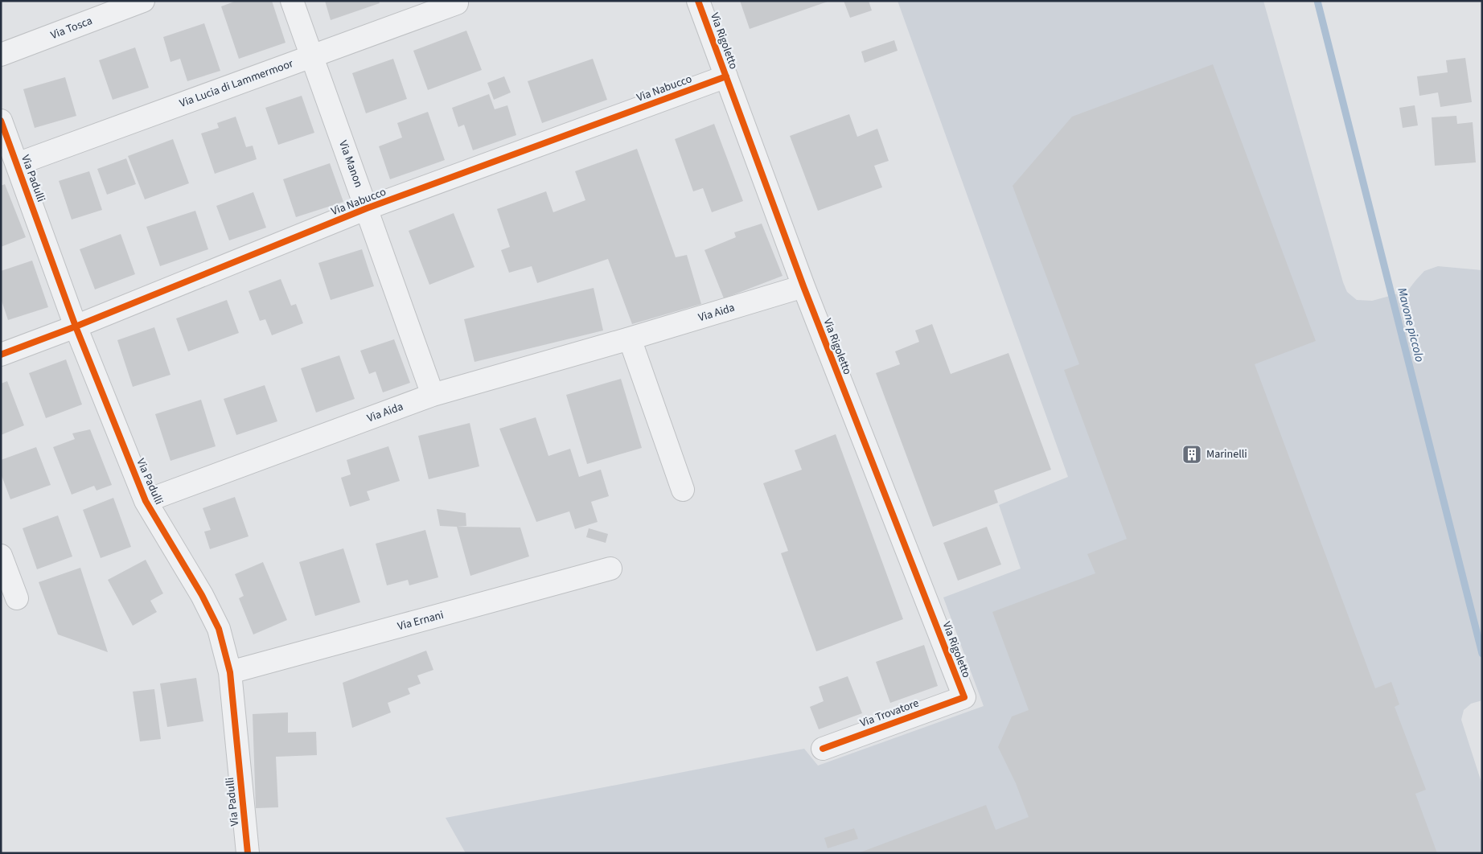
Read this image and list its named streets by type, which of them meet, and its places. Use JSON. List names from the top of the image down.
{
  "streets": {
    "street": [
      "Via Tosca",
      "Via Rigoletto",
      "Via Lucia di Lammermoor",
      "Via Nabucco",
      "Via Manon",
      "Via Padulli",
      "Via Aida",
      "Via Ernani",
      "Via Trovatore"
    ]
  },
  "crossings": [
    ["Via Rigoletto", "Via Nabucco"],
    ["Via Rigoletto", "Via Aida"],
    ["Via Rigoletto", "Via Trovatore"],
    ["Via Lucia di Lammermoor", "Via Manon"],
    ["Via Lucia di Lammermoor", "Via Padulli"],
    ["Via Nabucco", "Via Manon"],
    ["Via Nabucco", "Via Padulli"],
    ["Via Manon", "Via Aida"],
    ["Via Padulli", "Via Aida"],
    ["Via Padulli", "Via Ernani"]
  ],
  "water": ["Mavone piccolo"],
  "places": {
    "building": ["Marinelli"]
  }
}
